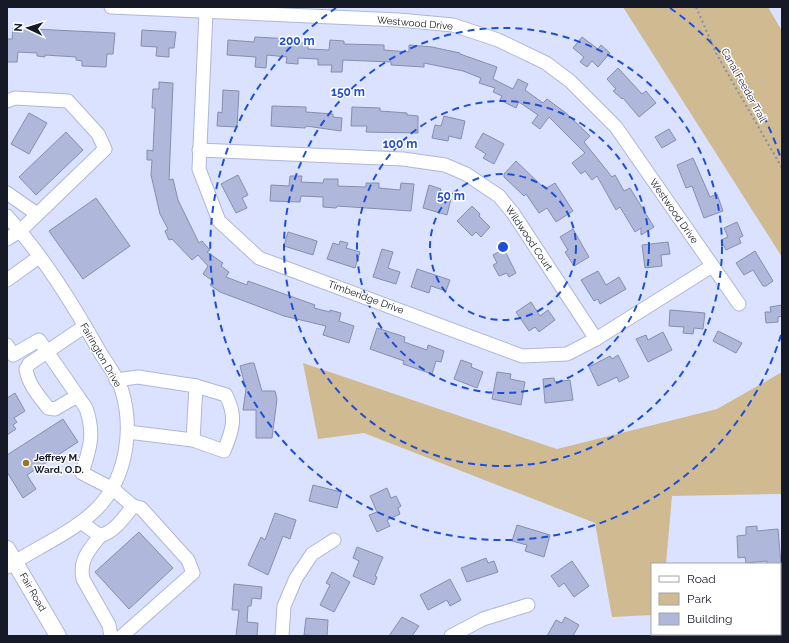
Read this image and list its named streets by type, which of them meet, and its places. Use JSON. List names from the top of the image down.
{
  "streets": {
    "main road": ["Fair Road"],
    "street": [
      "Westwood Drive",
      "Wildwood Court",
      "Timberidge Drive",
      "Fairington Drive"
    ],
    "path": ["Canal Feeder Trail"]
  },
  "crossings": [
    ["Westwood Drive", "Timberidge Drive"],
    ["Wildwood Court", "Timberidge Drive"],
    ["Fairington Drive", "Fair Road"]
  ],
  "places": ["Jeffrey M. Ward, O.D."],
  "legend": ["Road", "Park", "Building"],
  "north": "left",
  "rings": [
    "200 m",
    "150 m",
    "100 m",
    "50 m"
  ]
}
